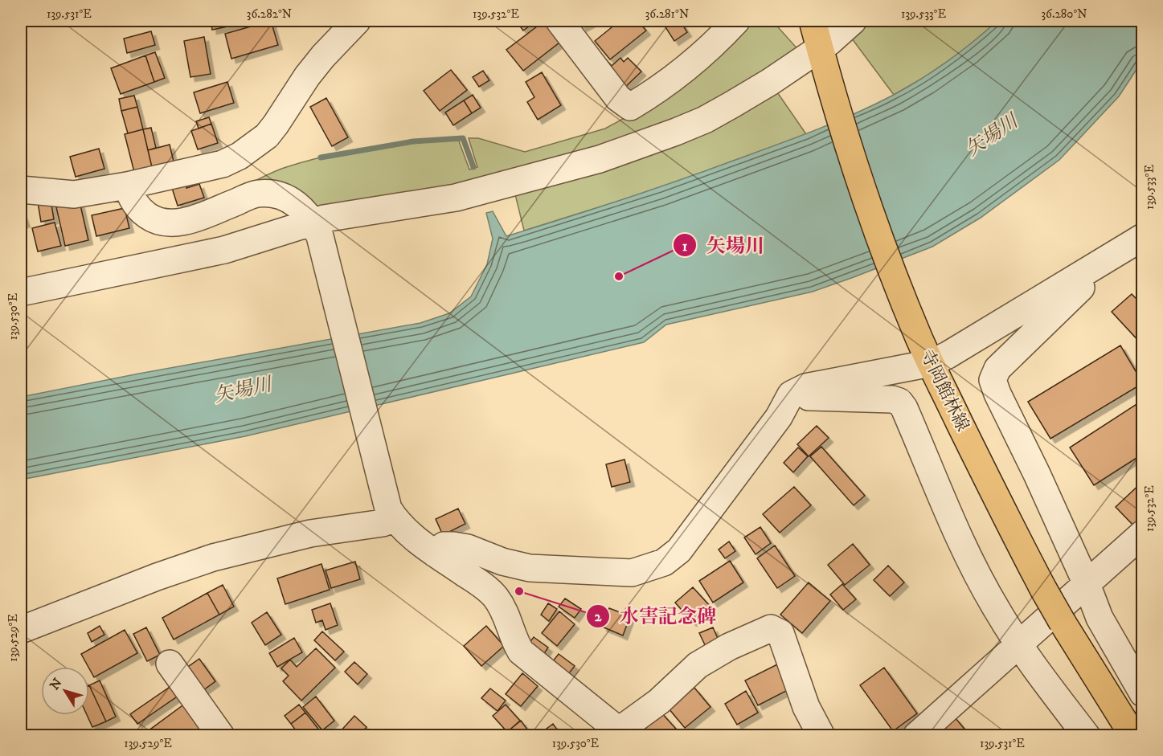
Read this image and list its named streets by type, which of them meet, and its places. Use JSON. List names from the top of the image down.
{
  "streets": {
    "main road": ["寺岡館林線"]
  },
  "water": ["矢場川"],
  "places": ["矢場川", "水害記念碑"],
  "north": "top left",
  "coordinates": [
    "139.531°E",
    "36.282°N",
    "139.532°E",
    "36.281°N",
    "139.533°E",
    "36.280°N",
    "139.530°E",
    "139.529°E"
  ]
}
